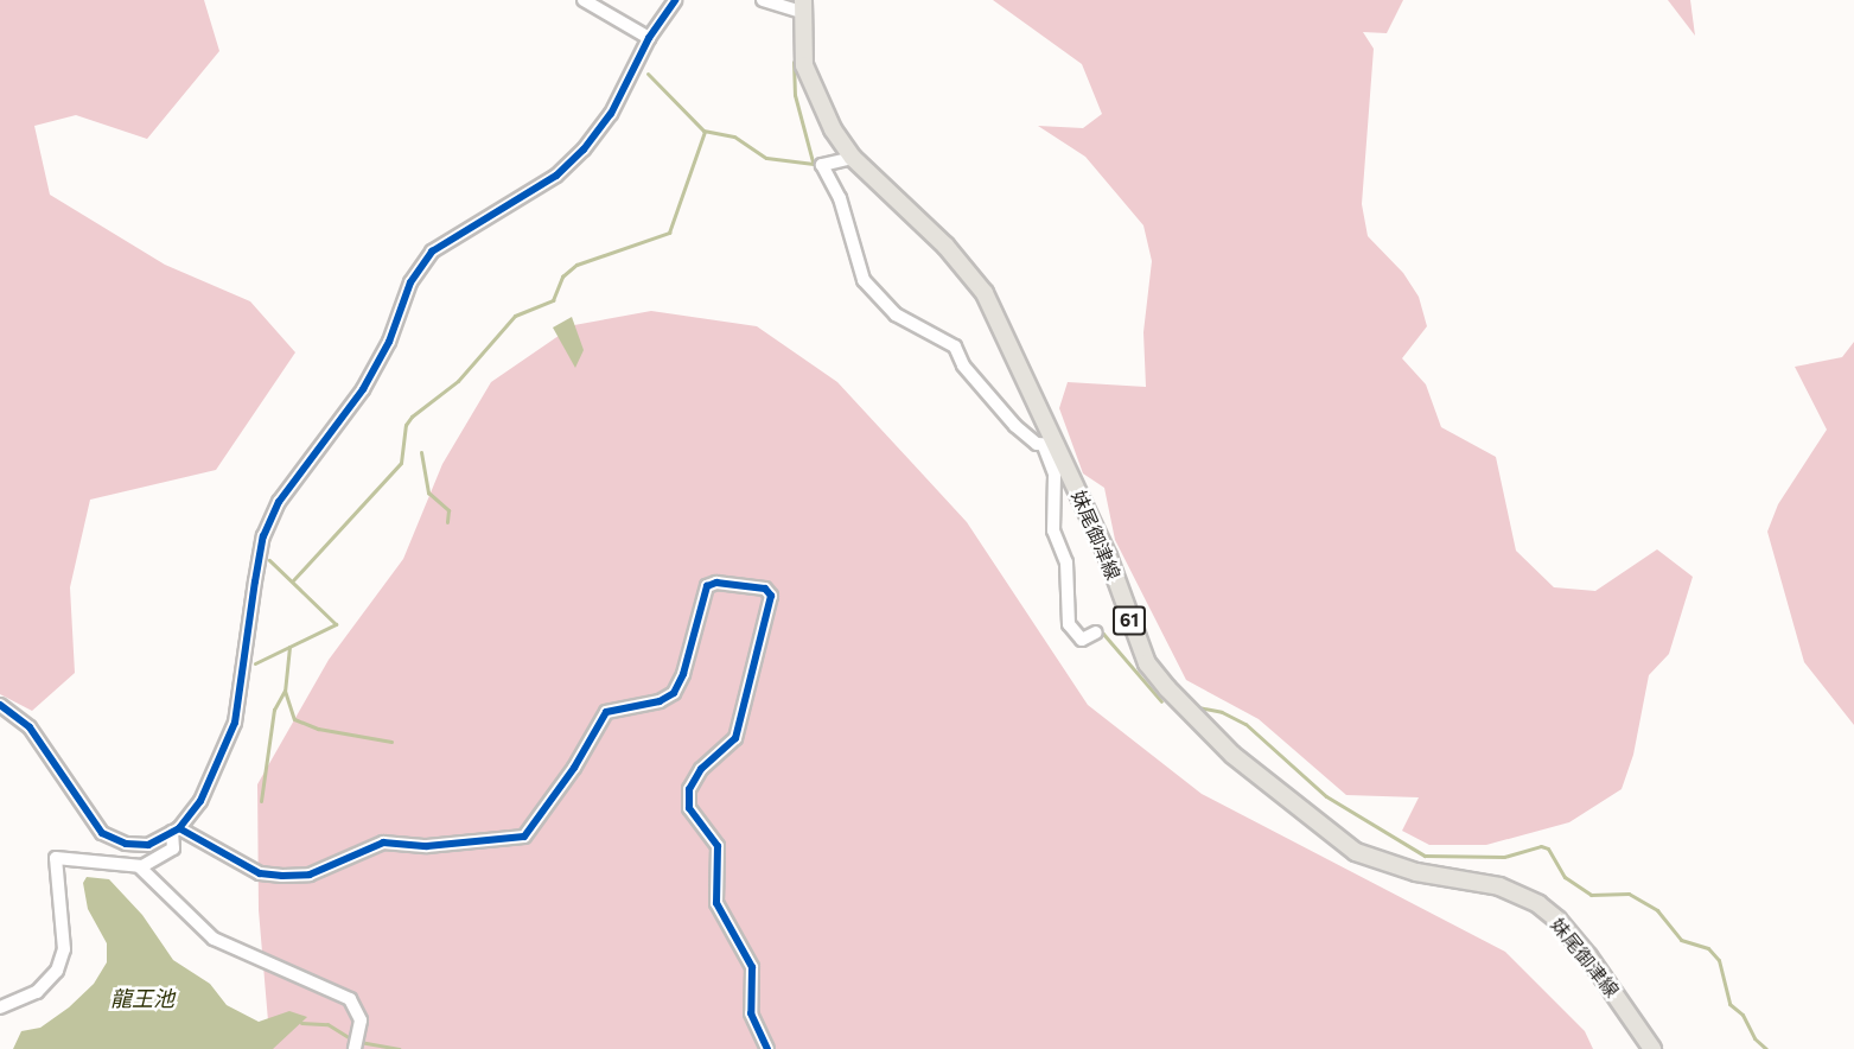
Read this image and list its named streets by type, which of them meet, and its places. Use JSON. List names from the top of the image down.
{
  "streets": {
    "main road": ["妹尾御津線", "61"]
  },
  "water": ["龍王池"]
}
